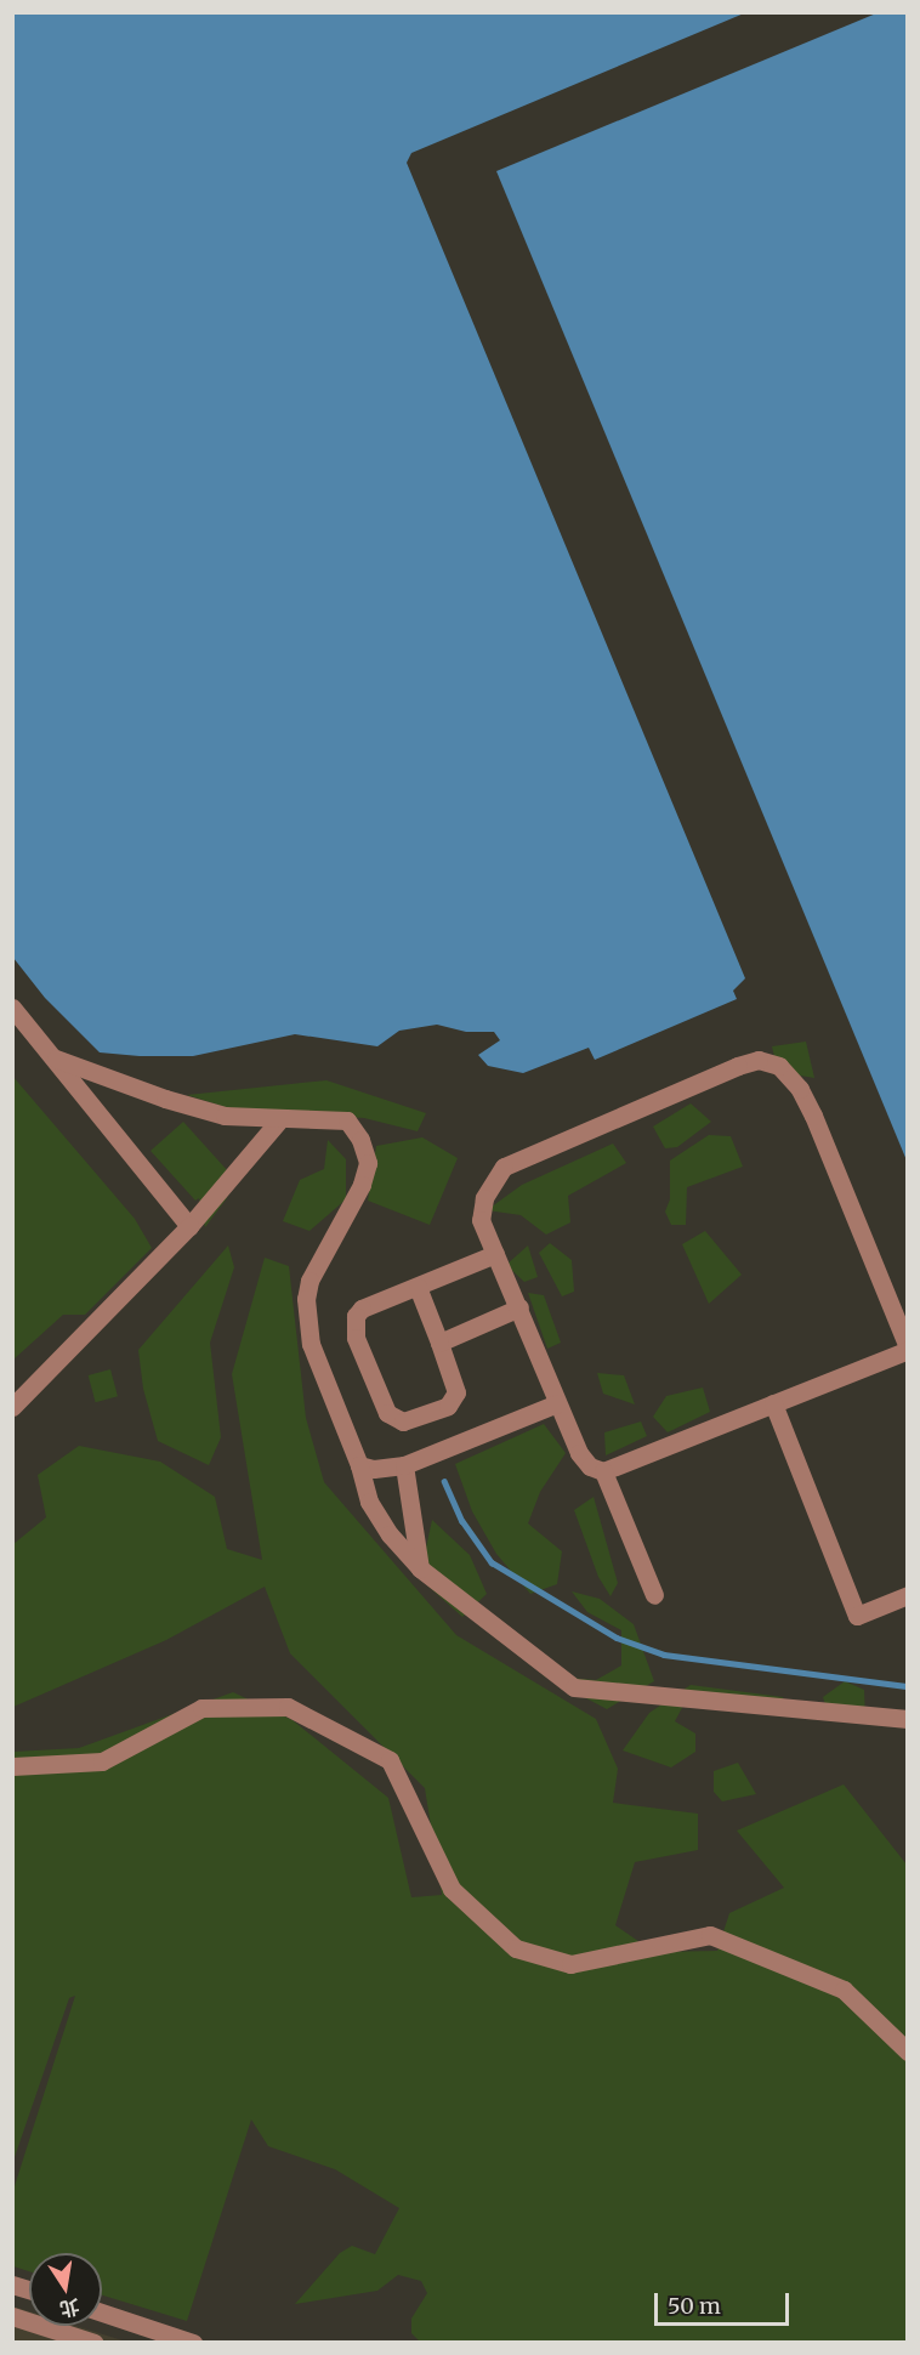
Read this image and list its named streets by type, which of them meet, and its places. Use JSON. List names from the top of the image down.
{
  "scale_bar": "50 m",
  "north": "bottom"
}
